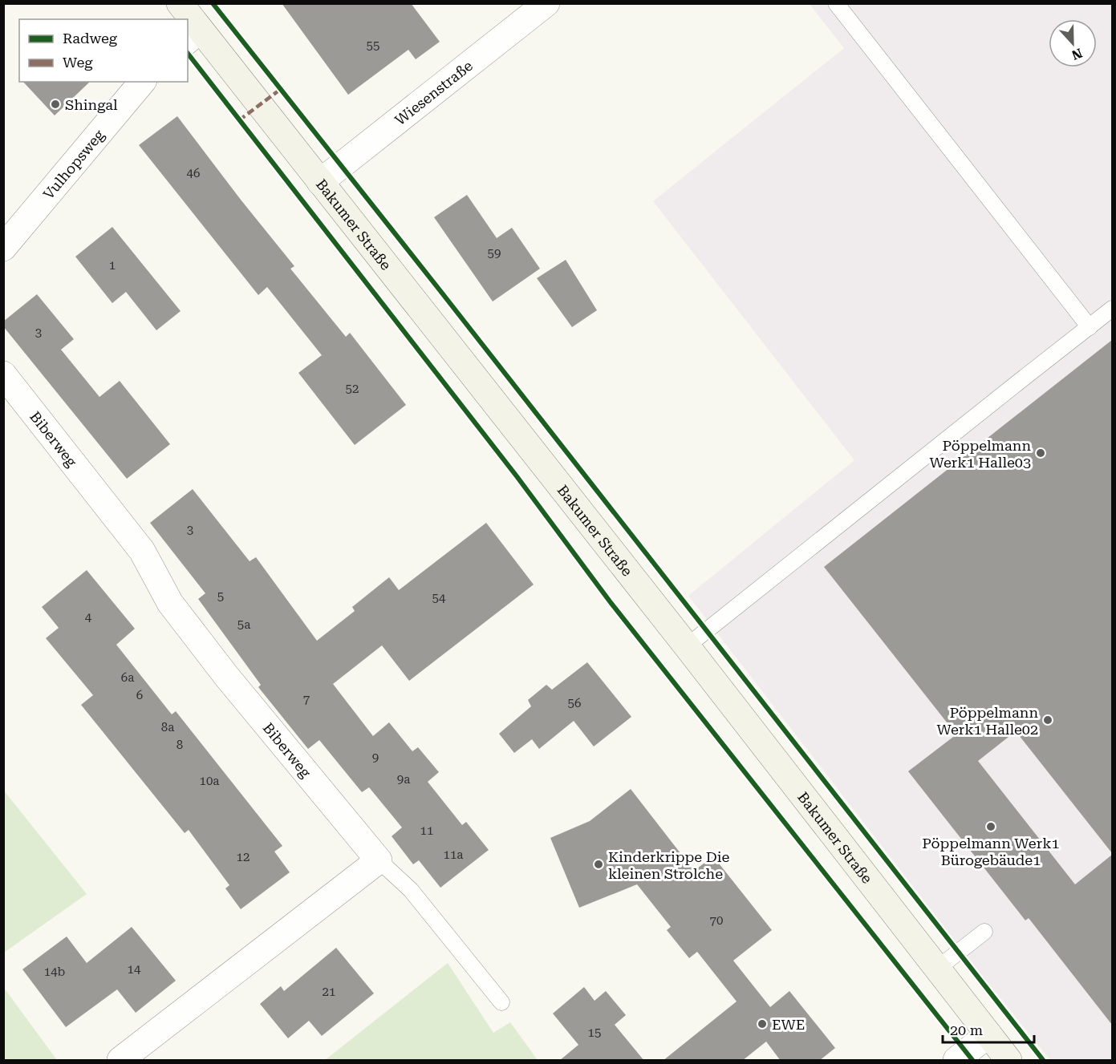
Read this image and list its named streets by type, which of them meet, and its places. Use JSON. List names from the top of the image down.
{
  "streets": {
    "main road": ["Bakumer Straße"],
    "street": ["Wiesenstraße", "Vulhopsweg", "Biberweg"]
  },
  "crossings": [
    ["Wiesenstraße", "Bakumer Straße"]
  ],
  "places": [
    "Shingal",
    "Pöppelmann Werk1 Halle03",
    "Pöppelmann Werk1 Halle02",
    "Pöppelmann Werk1 Bürogebäude1",
    "Kinderkrippe Die kleinen Strolche",
    "EWE"
  ],
  "house_numbers": [
    "55",
    "46",
    "59",
    "1",
    "3",
    "52",
    "3",
    "5",
    "54",
    "4",
    "5a",
    "6a",
    "6",
    "7",
    "56",
    "8a",
    "8",
    "9",
    "9a",
    "10a",
    "11",
    "11a",
    "12",
    "70",
    "14",
    "14b",
    "21",
    "15"
  ],
  "legend": ["Radweg", "Weg"],
  "scale_bar": "20 m",
  "north": "bottom"
}
